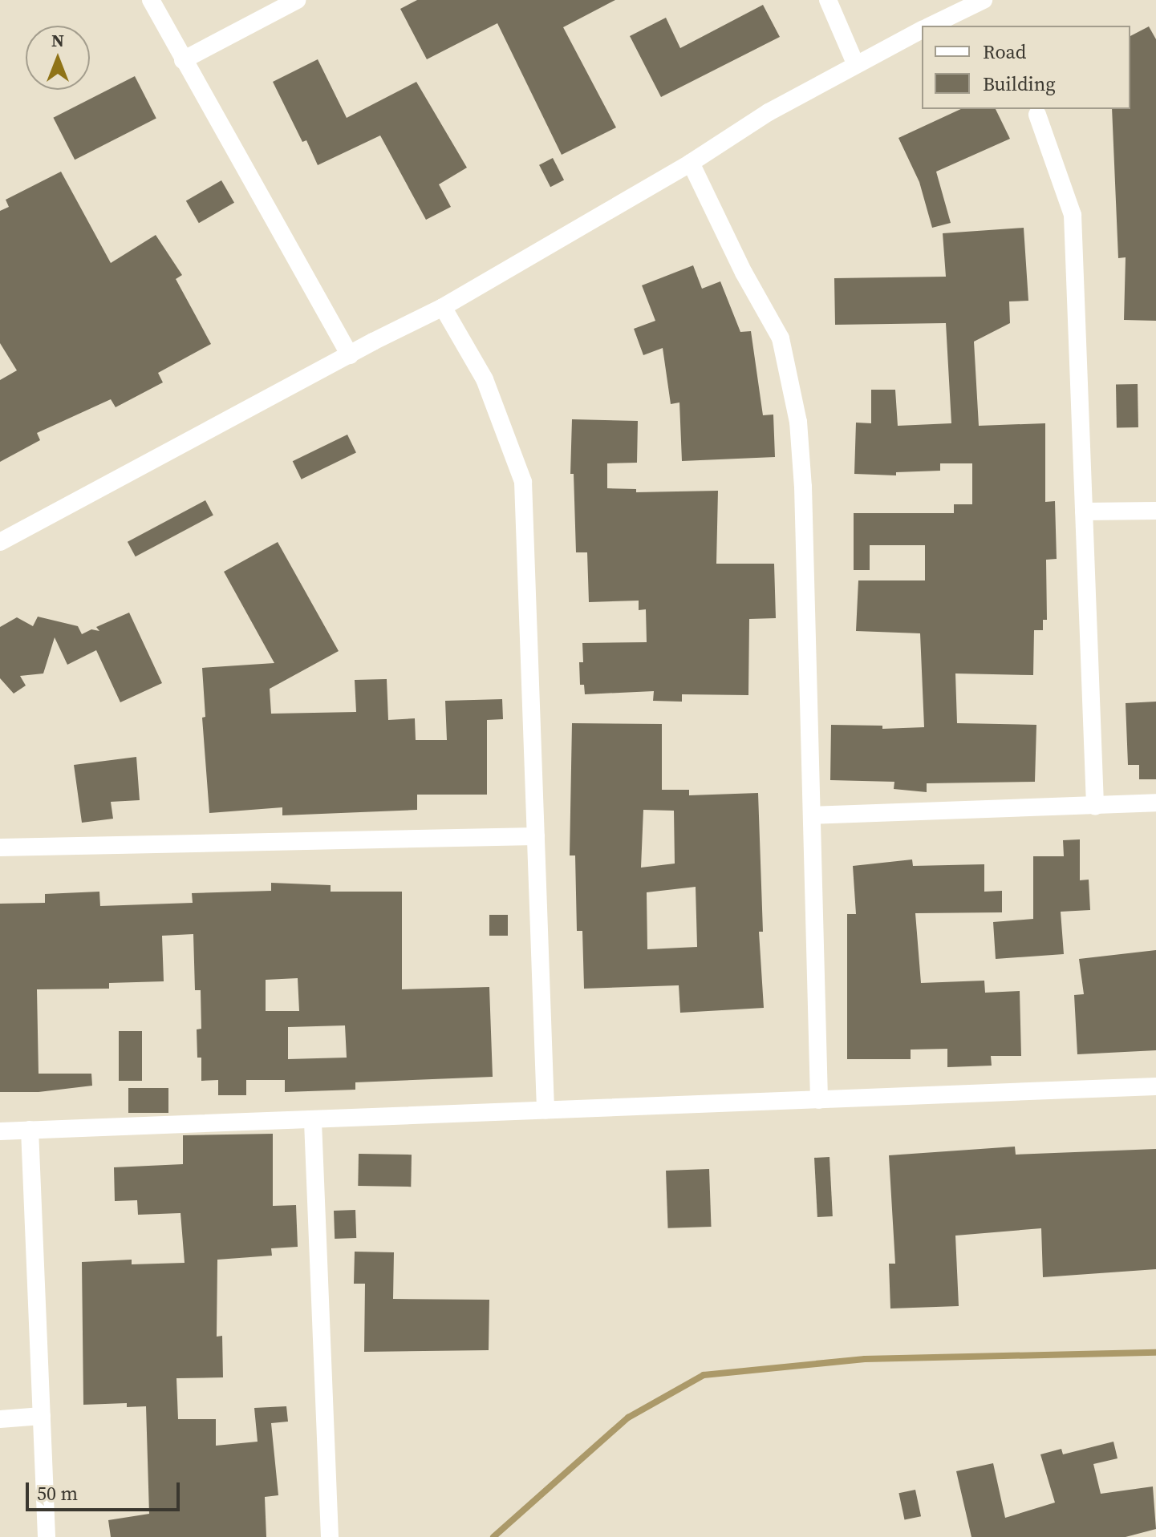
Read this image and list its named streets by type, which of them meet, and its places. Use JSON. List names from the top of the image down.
{
  "legend": ["Road", "Building"],
  "scale_bar": "50 m",
  "north": "top"
}
